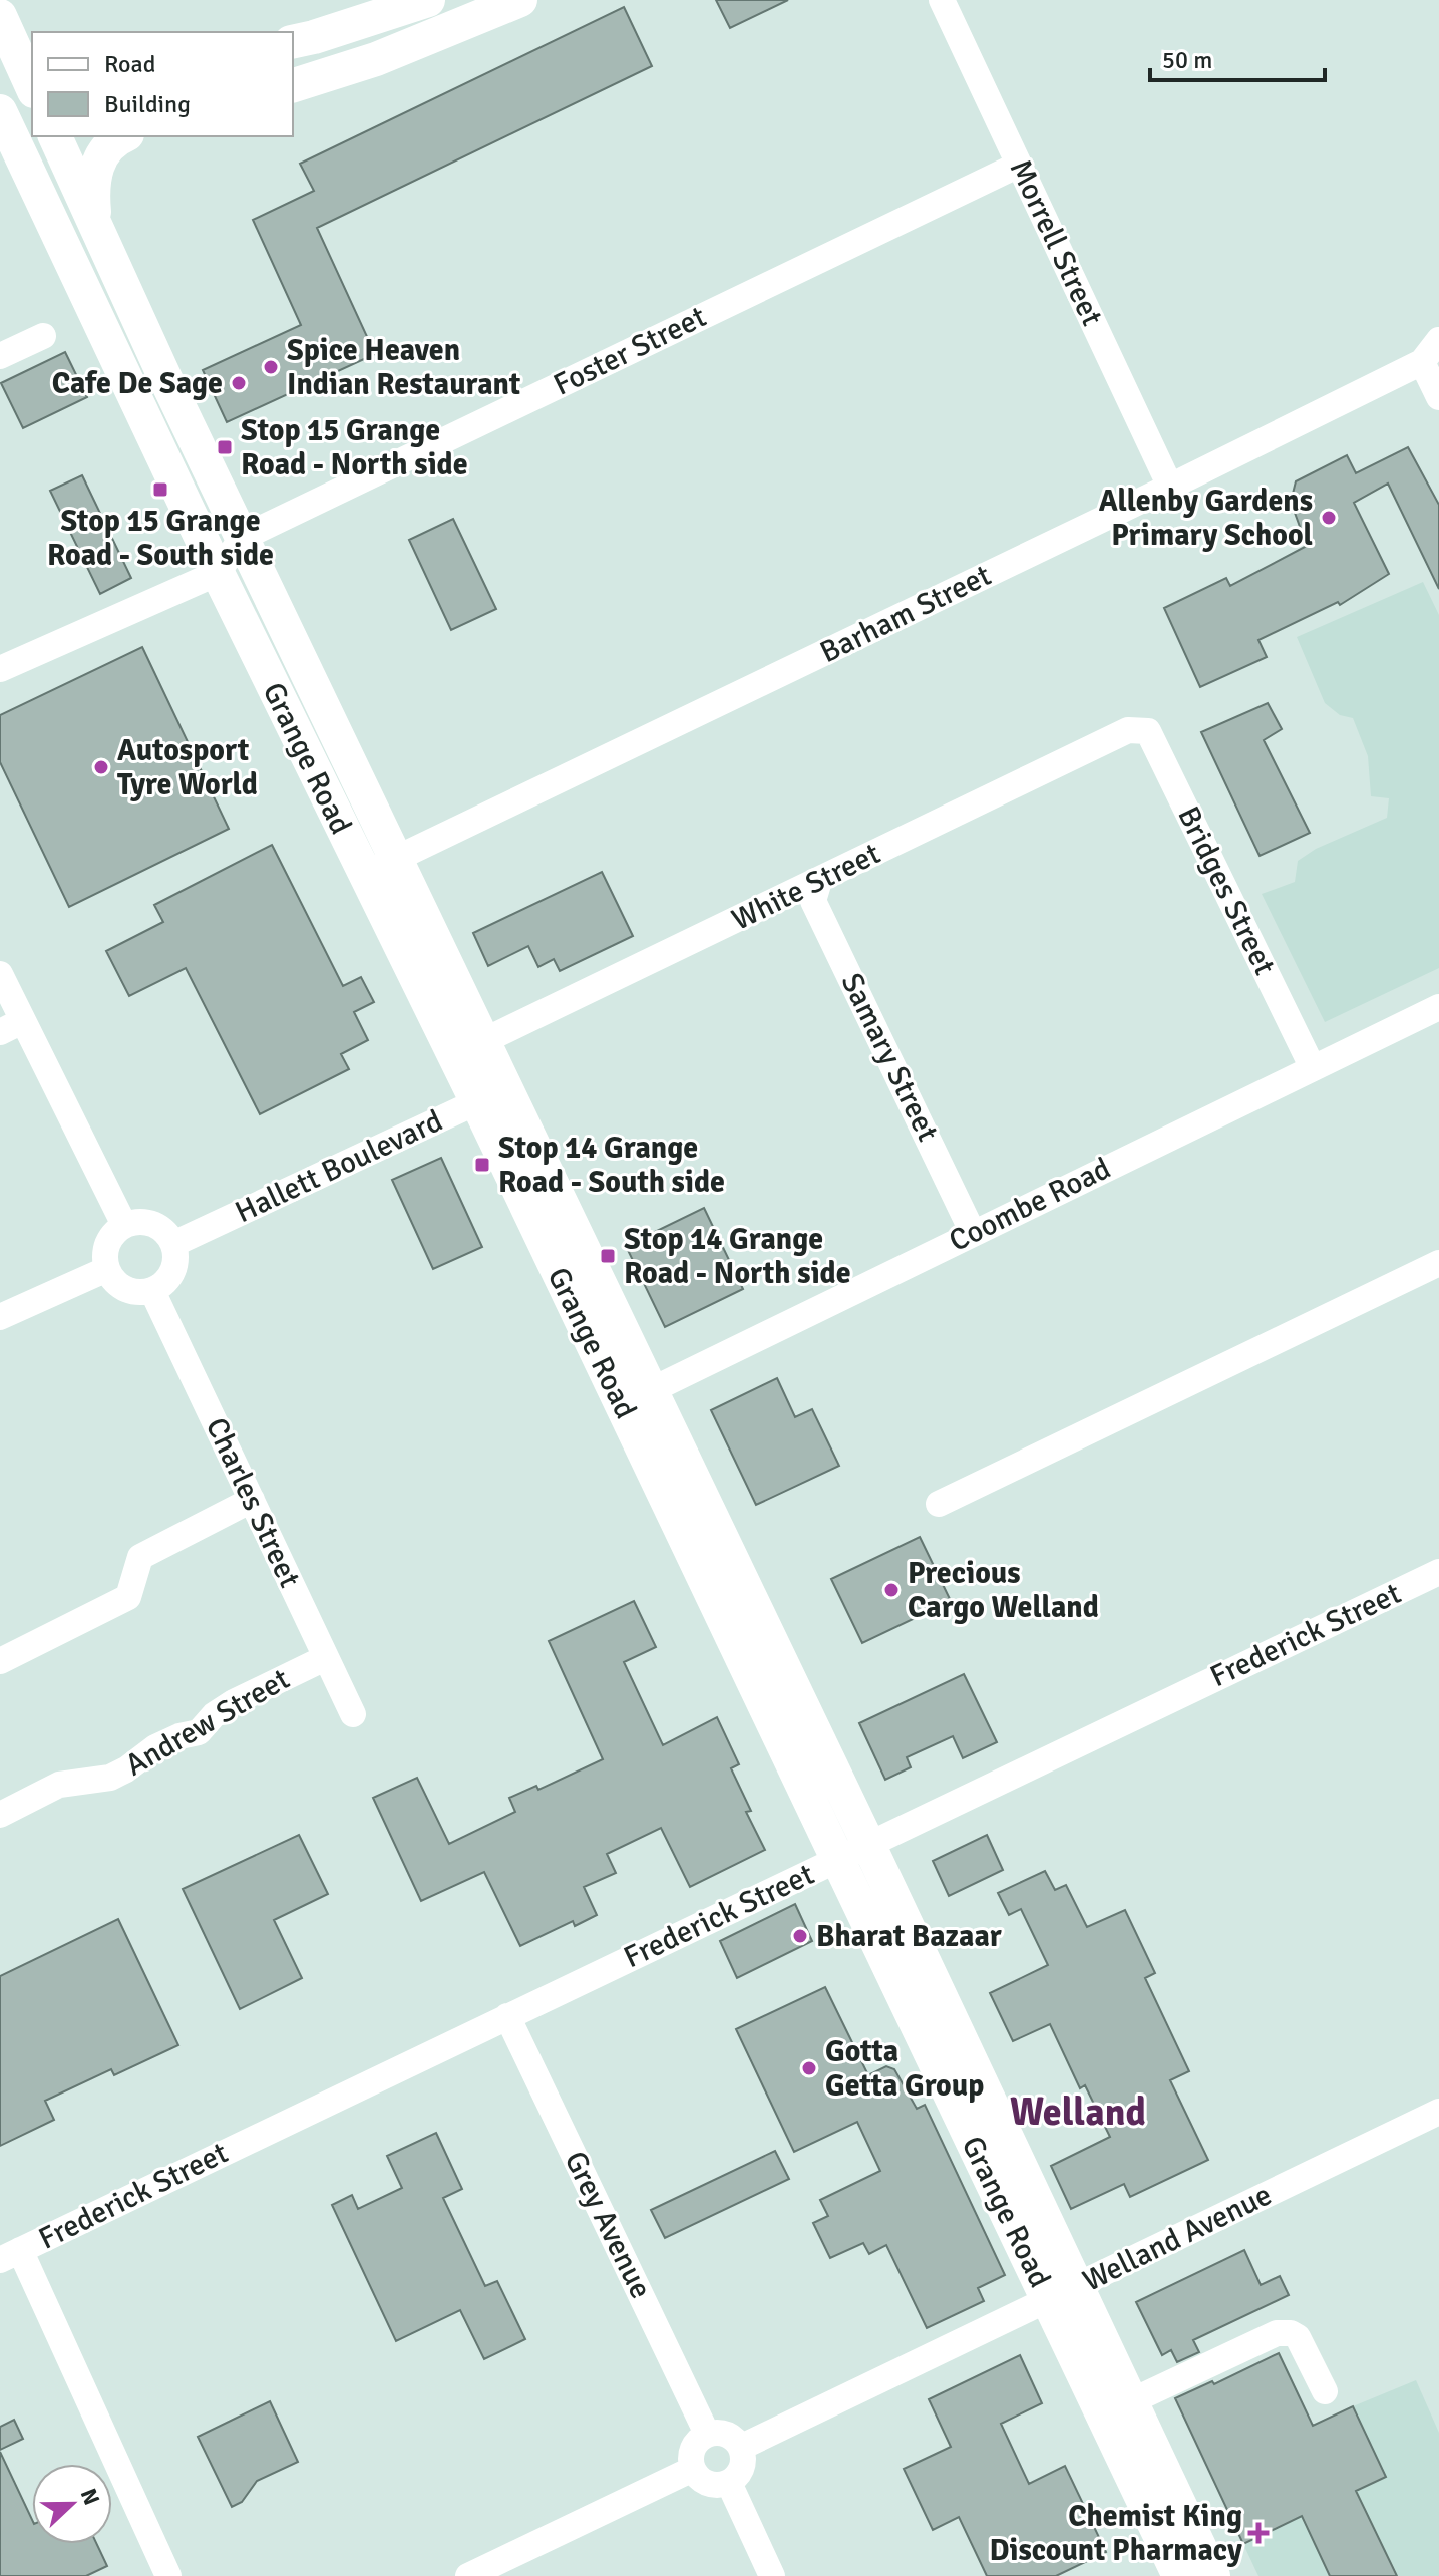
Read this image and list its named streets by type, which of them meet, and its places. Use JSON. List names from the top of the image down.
{
  "streets": {
    "main road": ["Grange Road"],
    "street": [
      "Morrell Street",
      "Foster Street",
      "Barham Street",
      "White Street",
      "Bridges Street",
      "Samary Street",
      "Hallett Boulevard",
      "Coombe Road",
      "Charles Street",
      "Frederick Street",
      "Andrew Street",
      "Grey Avenue",
      "Welland Avenue"
    ]
  },
  "crossings": [
    ["Morrell Street", "Foster Street"],
    ["Morrell Street", "Barham Street"],
    ["Foster Street", "Grange Road"],
    ["Barham Street", "Grange Road"],
    ["Grange Road", "White Street"],
    ["Grange Road", "Hallett Boulevard"],
    ["Grange Road", "Coombe Road"],
    ["Grange Road", "Frederick Street"],
    ["Grange Road", "Welland Avenue"],
    ["White Street", "Bridges Street"],
    ["White Street", "Samary Street"],
    ["Bridges Street", "Coombe Road"],
    ["Samary Street", "Coombe Road"],
    ["Hallett Boulevard", "Charles Street"],
    ["Charles Street", "Andrew Street"],
    ["Frederick Street", "Grey Avenue"],
    ["Grey Avenue", "Welland Avenue"]
  ],
  "districts": ["Welland"],
  "places": {
    "other": [
      "Spice Heaven Indian Restaurant",
      "Cafe De Sage",
      "Allenby Gardens Primary School",
      "Autosport Tyre World",
      "Precious Cargo Welland",
      "Bharat Bazaar",
      "Gotta Getta Group"
    ],
    "transit": [
      "Stop 15 Grange Road - North side",
      "Stop 15 Grange Road - South side",
      "Stop 14 Grange Road - South side",
      "Stop 14 Grange Road - North side"
    ],
    "health": ["Chemist King Discount Pharmacy"]
  },
  "legend": ["Road", "Building"],
  "scale_bar": "50 m",
  "north": "right"
}
